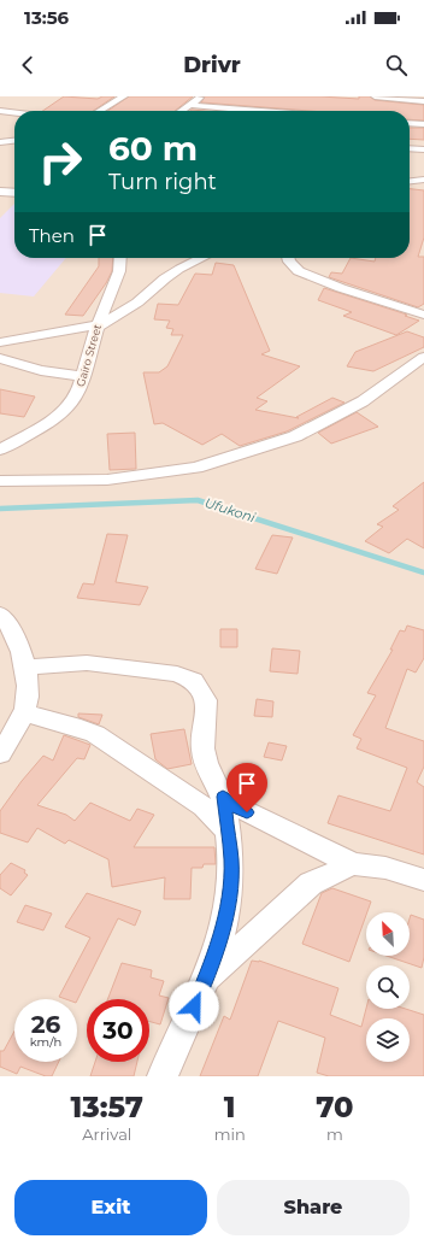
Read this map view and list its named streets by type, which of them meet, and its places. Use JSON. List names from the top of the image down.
{
  "streets": {
    "street": ["Gairo Street"]
  },
  "water": ["Ufukoni"],
  "north": "top left",
  "page": {
    "status": "13:56",
    "header": "Drivr",
    "turn": ["60 m", "Turn right"],
    "then": "Then",
    "speed": "26 km/h",
    "limit": "30",
    "eta": [
      "13:57",
      "Arrival",
      "1",
      "min",
      "70",
      "m"
    ],
    "buttons": ["Exit", "Share"]
  }
}
